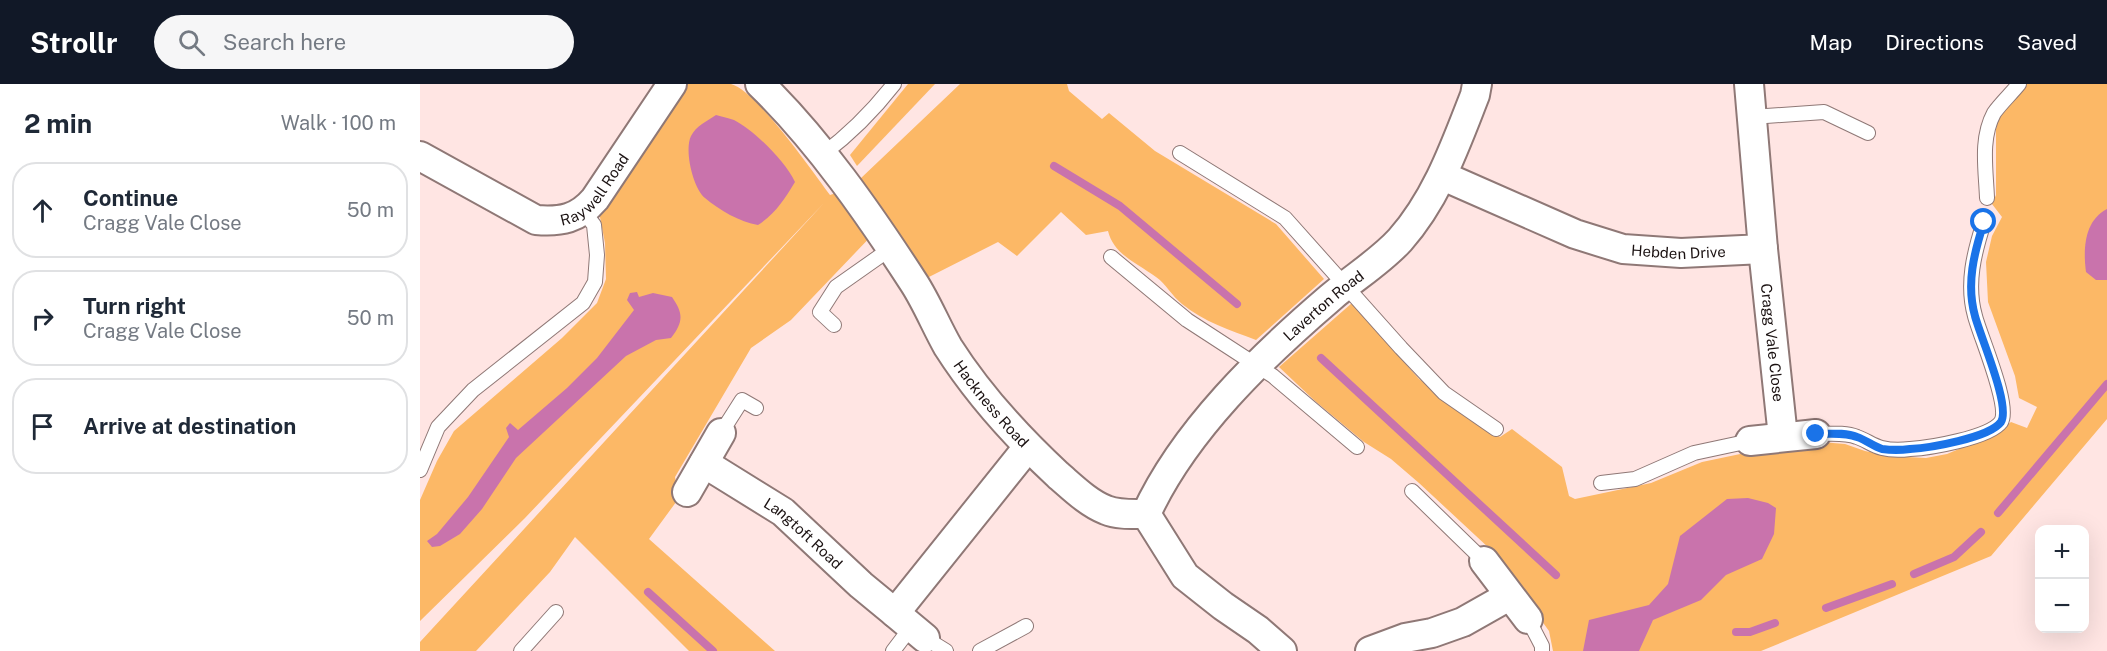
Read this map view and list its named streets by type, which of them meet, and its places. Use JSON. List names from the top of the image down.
{
  "streets": {
    "street": [
      "Raywell Road",
      "Hebden Drive",
      "Laverton Road",
      "Cragg Vale Close",
      "Hackness Road",
      "Langtoft Road"
    ]
  },
  "crossings": [
    ["Hebden Drive", "Laverton Road"],
    ["Hebden Drive", "Cragg Vale Close"],
    ["Laverton Road", "Hackness Road"]
  ],
  "page": {
    "header": "Strollr",
    "search": "Search here",
    "nav": ["Map", "Directions", "Saved"],
    "heading": ["2 min", "Walk · 100 m"],
    "list": [
      ["Continue", "Cragg Vale Close", "50 m"],
      ["Turn right", "Cragg Vale Close", "50 m"],
      "Arrive at destination"
    ],
    "map_buttons": ["+", "−"]
  }
}
